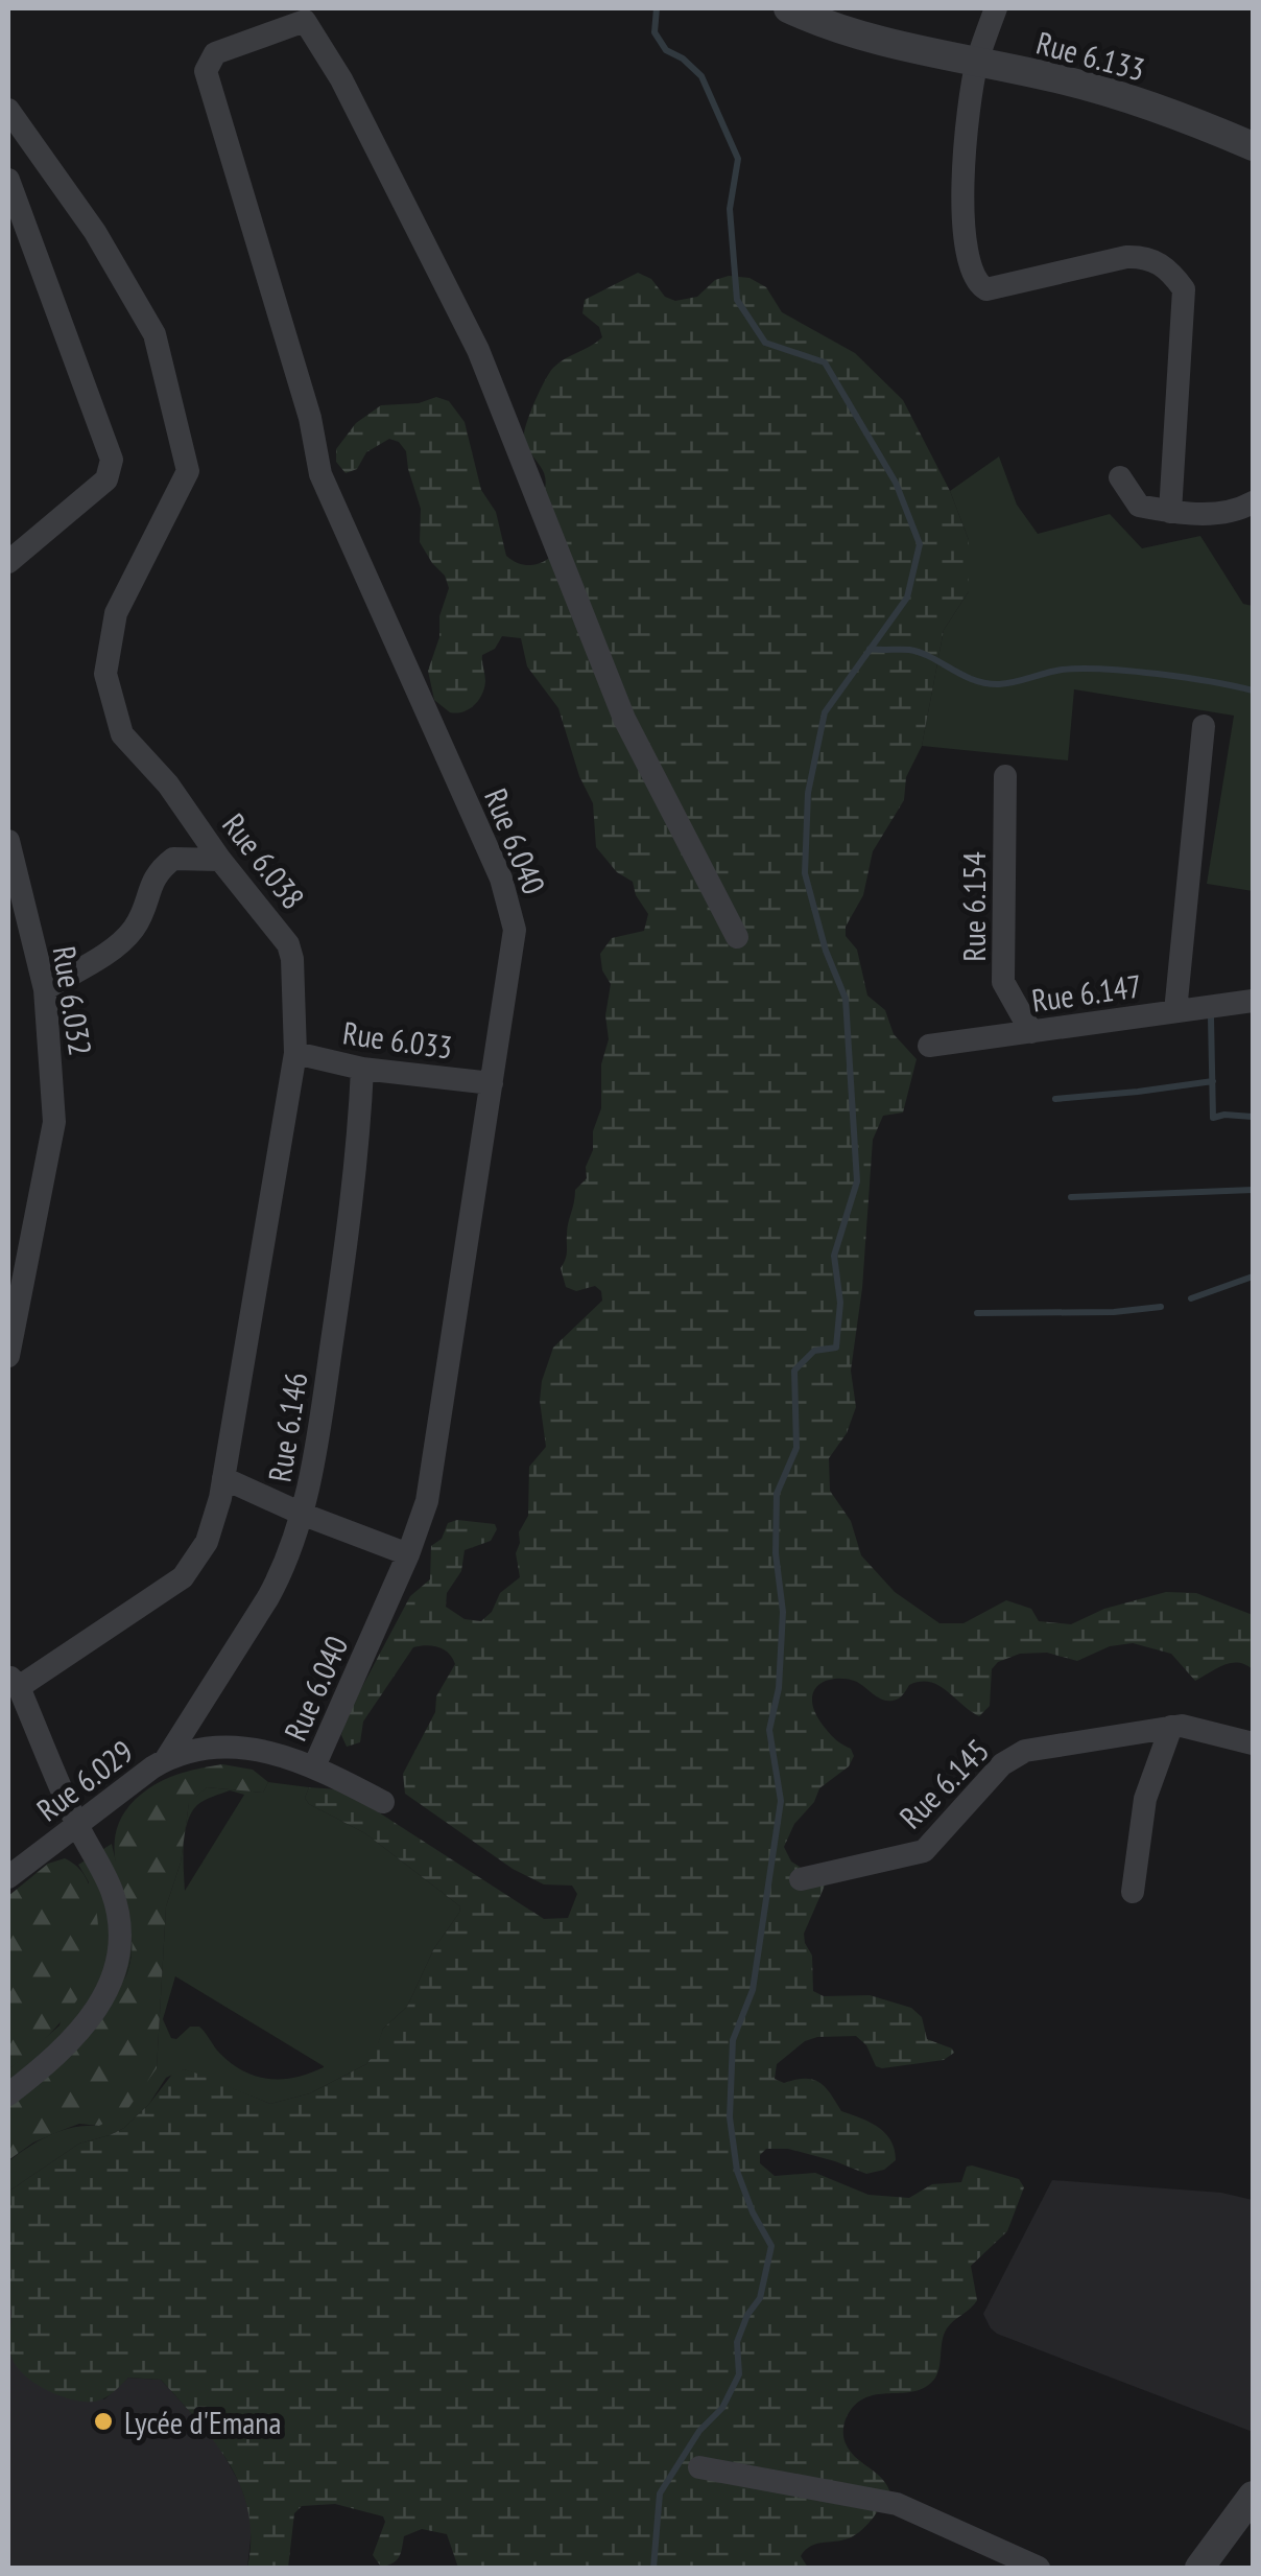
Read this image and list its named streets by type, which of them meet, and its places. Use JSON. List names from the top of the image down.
{
  "streets": {
    "street": [
      "Rue 6.133",
      "Rue 6.040",
      "Rue 6.038",
      "Rue 6.154",
      "Rue 6.147",
      "Rue 6.032",
      "Rue 6.033",
      "Rue 6.146",
      "Rue 6.029",
      "Rue 6.145"
    ]
  },
  "crossings": [
    ["Rue 6.040", "Rue 6.033"],
    ["Rue 6.040", "Rue 6.029"],
    ["Rue 6.038", "Rue 6.033"],
    ["Rue 6.154", "Rue 6.147"],
    ["Rue 6.033", "Rue 6.146"],
    ["Rue 6.146", "Rue 6.029"]
  ],
  "places": ["Lycée d'Emana"]
}
